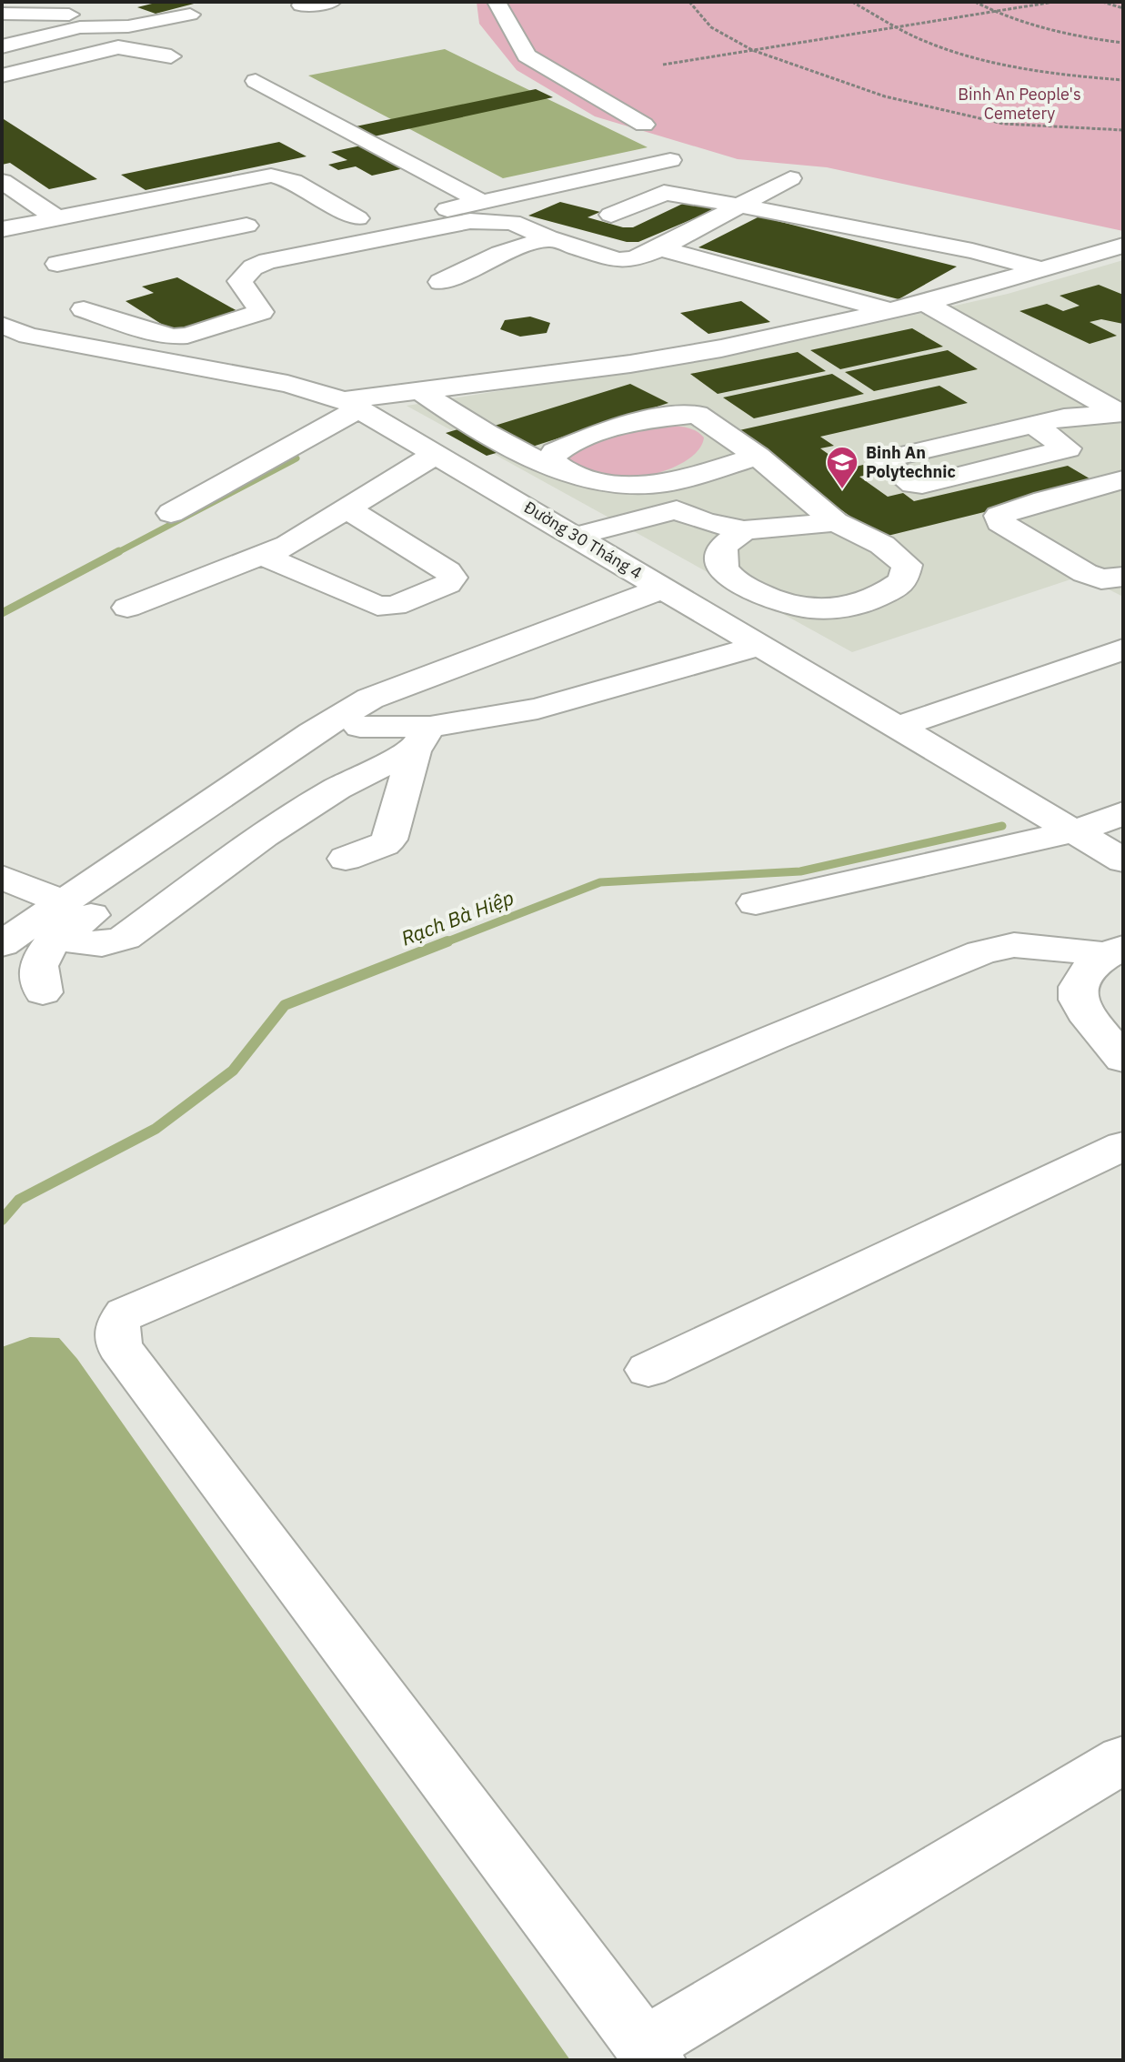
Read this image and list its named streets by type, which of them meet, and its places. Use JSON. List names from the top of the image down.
{
  "streets": {
    "street": ["Đường 30 Tháng 4"]
  },
  "water": ["Rạch Bà Hiệp"],
  "parks": ["Binh An People's Cemetery"],
  "places": {
    "school or university": ["Binh An Polytechnic"]
  }
}
